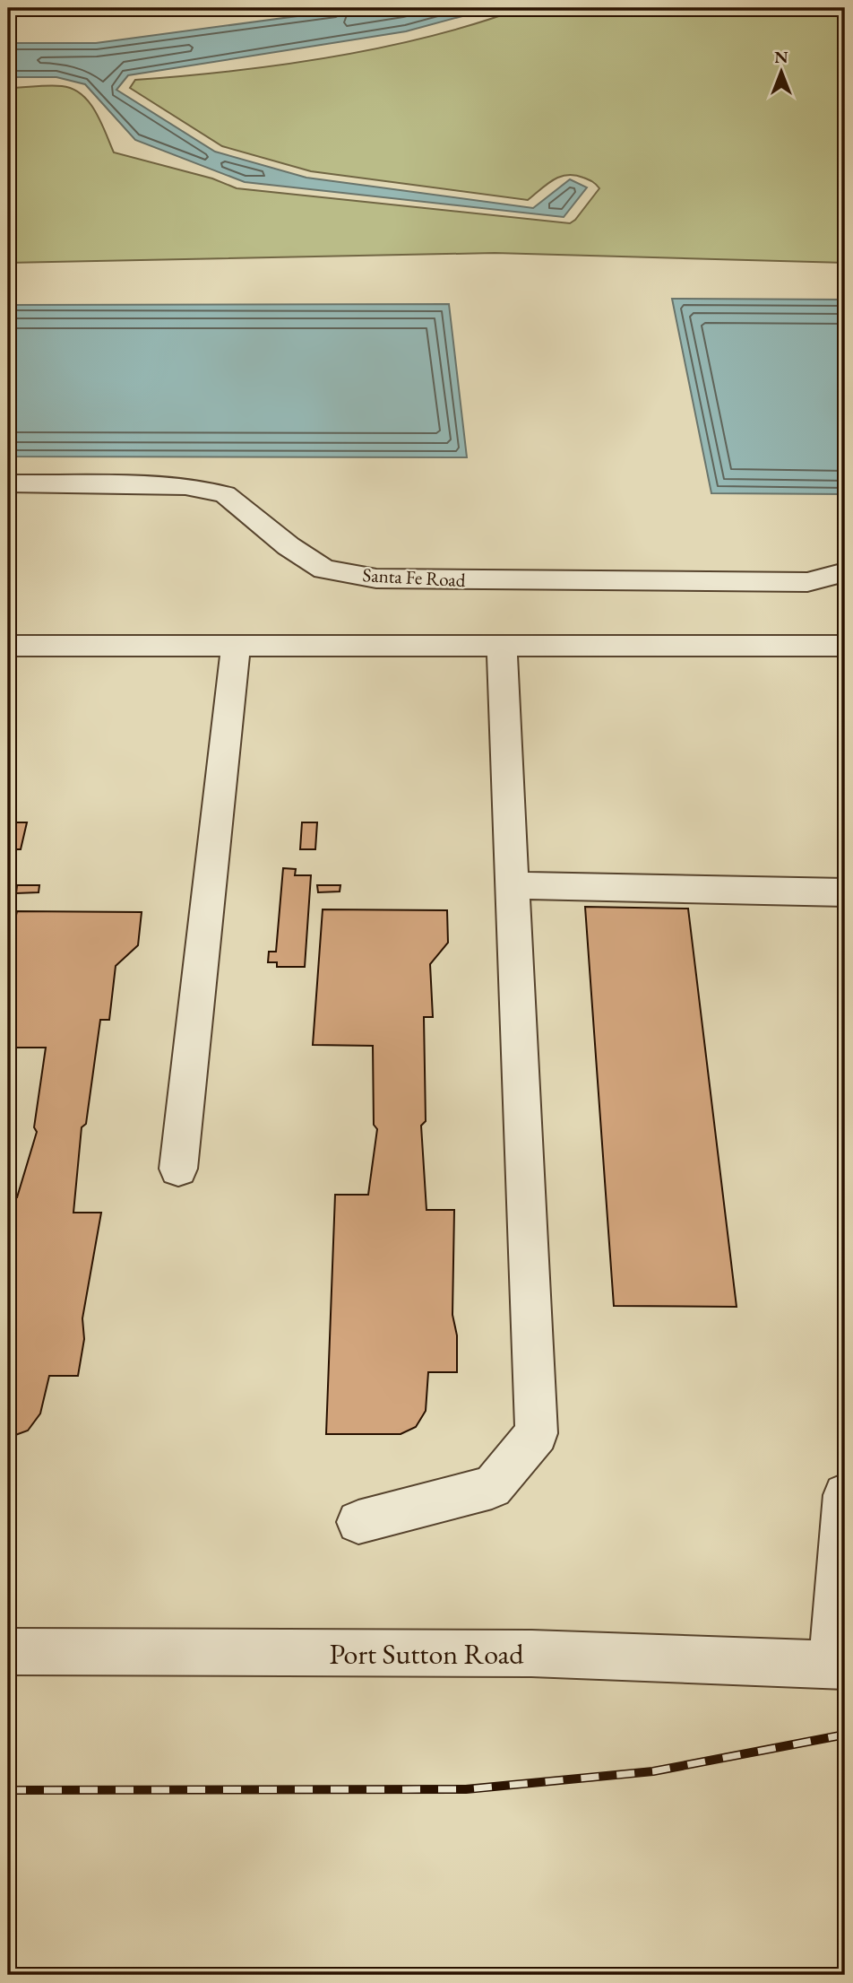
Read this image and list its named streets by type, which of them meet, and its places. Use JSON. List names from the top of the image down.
{
  "streets": {
    "street": ["Santa Fe Road", "Port Sutton Road"]
  },
  "north": "top"
}
